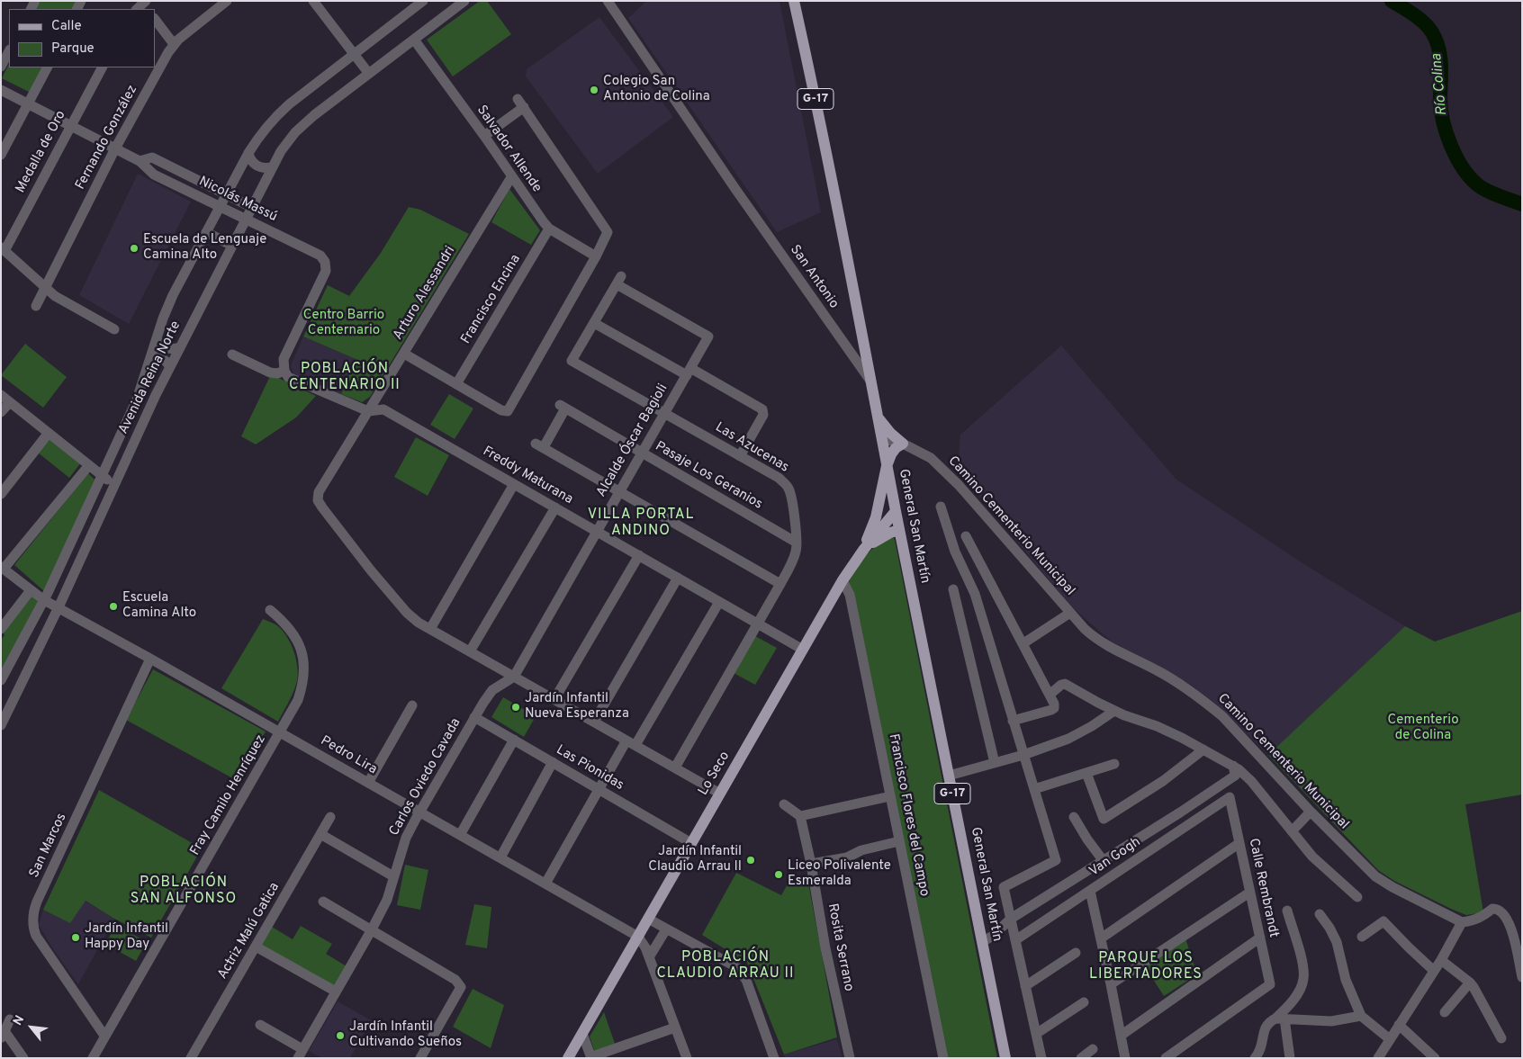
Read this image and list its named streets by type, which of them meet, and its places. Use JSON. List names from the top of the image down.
{
  "streets": {
    "main road": ["G-17", "General San Martín", "Lo Seco"],
    "street": [
      "Fernando González",
      "Salvador Allende",
      "Medalla de Oro",
      "Nicolás Massú",
      "San Antonio",
      "Arturo Alessandri",
      "Francisco Encina",
      "Avenida Reina Norte",
      "Alcalde Óscar Bagioli",
      "Las Azucenas",
      "Freddy Maturana",
      "Pasaje Los Geranios",
      "Camino Cementerio Municipal",
      "Pedro Lira",
      "Las Pionidas",
      "Carlos Oviedo Cavada",
      "Fray Camilo Henríquez",
      "Francisco Flores del Campo",
      "San Marcos",
      "Van Gogh",
      "Calle Rembrandt",
      "Actriz Malú Gatica",
      "Rosita Serrano"
    ]
  },
  "crossings": [
    ["Fernando González", "Nicolás Massú"],
    ["Salvador Allende", "Arturo Alessandri"],
    ["Salvador Allende", "Francisco Encina"],
    ["Salvador Allende", "Avenida Reina Norte"],
    ["Medalla de Oro", "Nicolás Massú"],
    ["Nicolás Massú", "Avenida Reina Norte"],
    ["Nicolás Massú", "Freddy Maturana"],
    ["San Antonio", "General San Martín"],
    ["Arturo Alessandri", "Freddy Maturana"],
    ["Avenida Reina Norte", "Pedro Lira"],
    ["Alcalde Óscar Bagioli", "Las Azucenas"],
    ["Alcalde Óscar Bagioli", "Freddy Maturana"],
    ["Alcalde Óscar Bagioli", "Pasaje Los Geranios"],
    ["Alcalde Óscar Bagioli", "Carlos Oviedo Cavada"],
    ["Las Azucenas", "Freddy Maturana"],
    ["Las Azucenas", "Pasaje Los Geranios"],
    ["Freddy Maturana", "Lo Seco"],
    ["General San Martín", "Camino Cementerio Municipal"],
    ["General San Martín", "Lo Seco"],
    ["Pedro Lira", "Lo Seco"],
    ["Pedro Lira", "Carlos Oviedo Cavada"],
    ["Pedro Lira", "Fray Camilo Henríquez"],
    ["Pedro Lira", "San Marcos"],
    ["Las Pionidas", "Lo Seco"],
    ["Las Pionidas", "Carlos Oviedo Cavada"],
    ["Lo Seco", "Francisco Flores del Campo"],
    ["Fray Camilo Henríquez", "San Marcos"],
    ["Van Gogh", "Calle Rembrandt"]
  ],
  "districts": [
    "POBLACIÓN CENTENARIO II",
    "VILLA PORTAL ANDINO",
    "POBLACIÓN SAN ALFONSO",
    "POBLACIÓN CLAUDIO ARRAU II",
    "PARQUE LOS LIBERTADORES"
  ],
  "water": ["Río Colina"],
  "parks": ["Centro Barrio Centernario", "Cementerio de Colina"],
  "places": [
    "Colegio San Antonio de Colina",
    "Escuela de Lenguaje Camina Alto",
    "Escuela Camina Alto",
    "Jardín Infantil Nueva Esperanza",
    "Jardín Infantil Claudio Arrau II",
    "Liceo Polivalente Esmeralda",
    "Jardín Infantil Happy Day",
    "Jardín Infantil Cultivando Sueños"
  ],
  "legend": ["Calle", "Parque"],
  "north": "top left"
}
